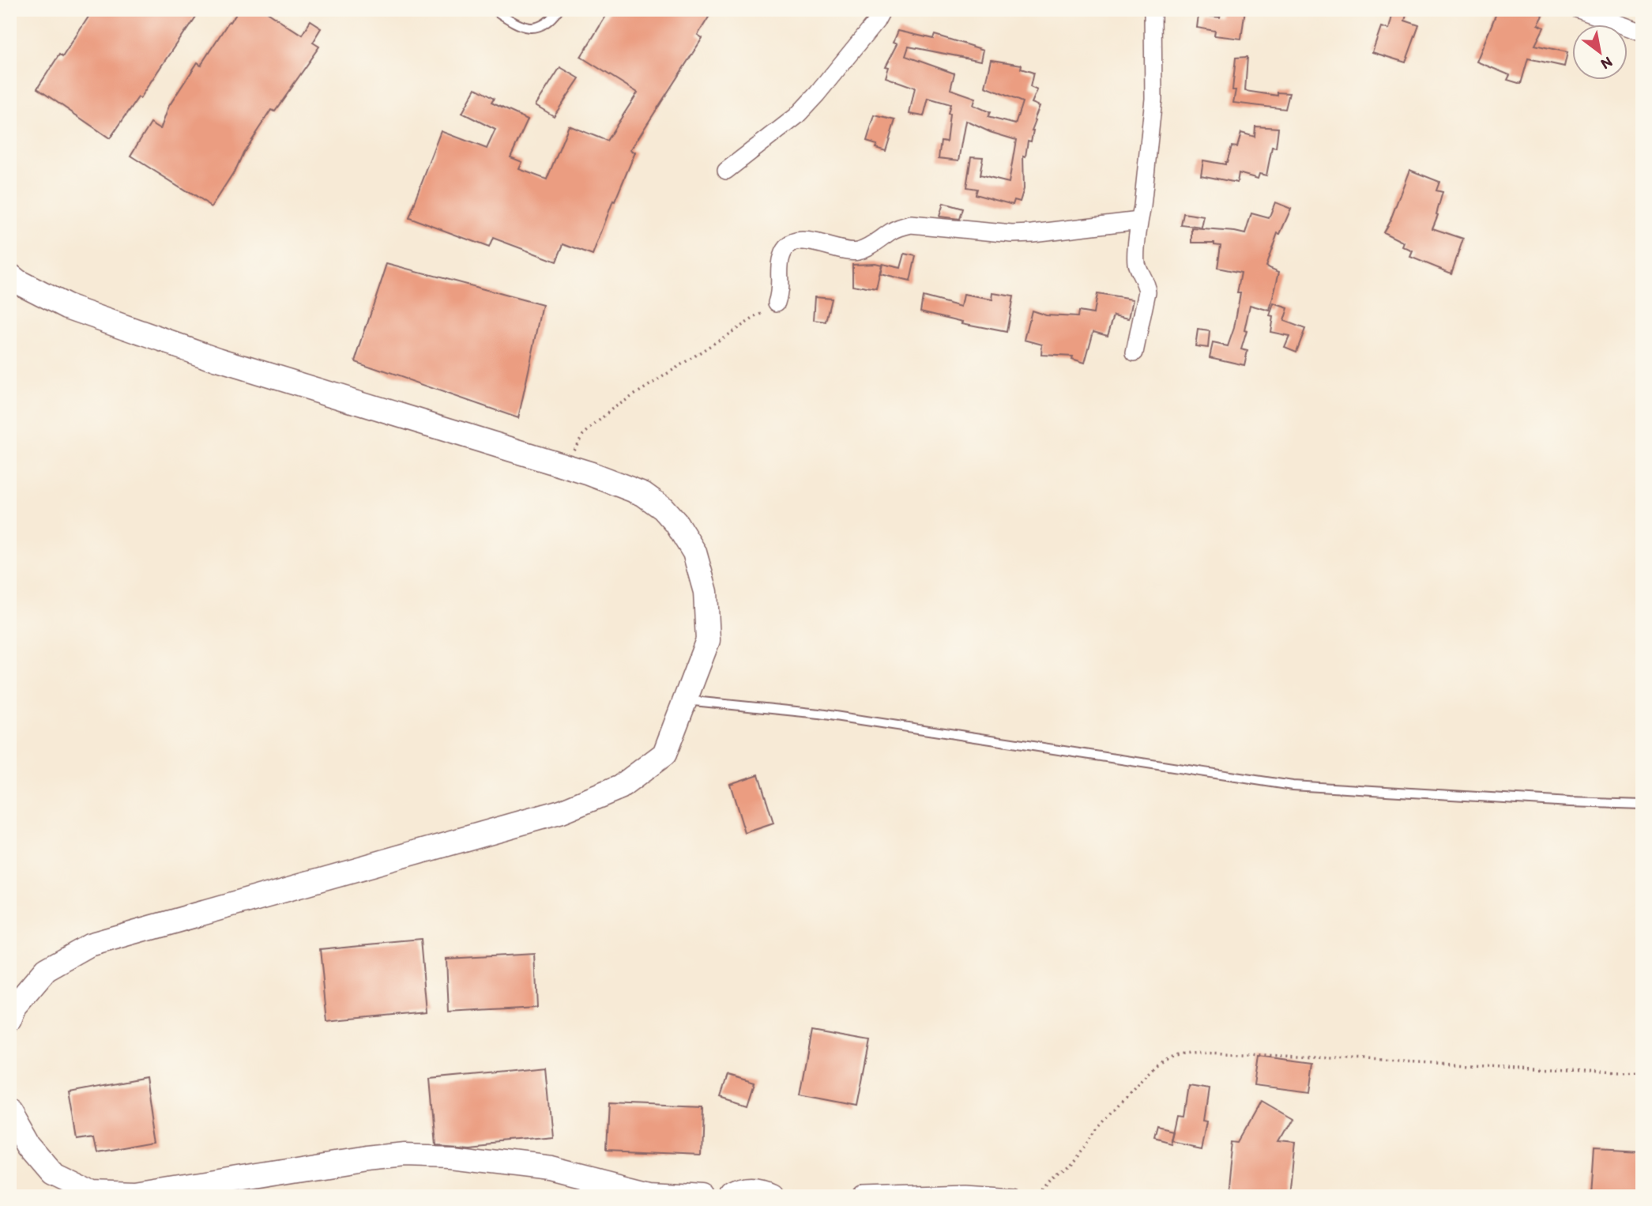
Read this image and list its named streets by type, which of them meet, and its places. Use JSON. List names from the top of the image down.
{
  "north": "bottom right"
}
